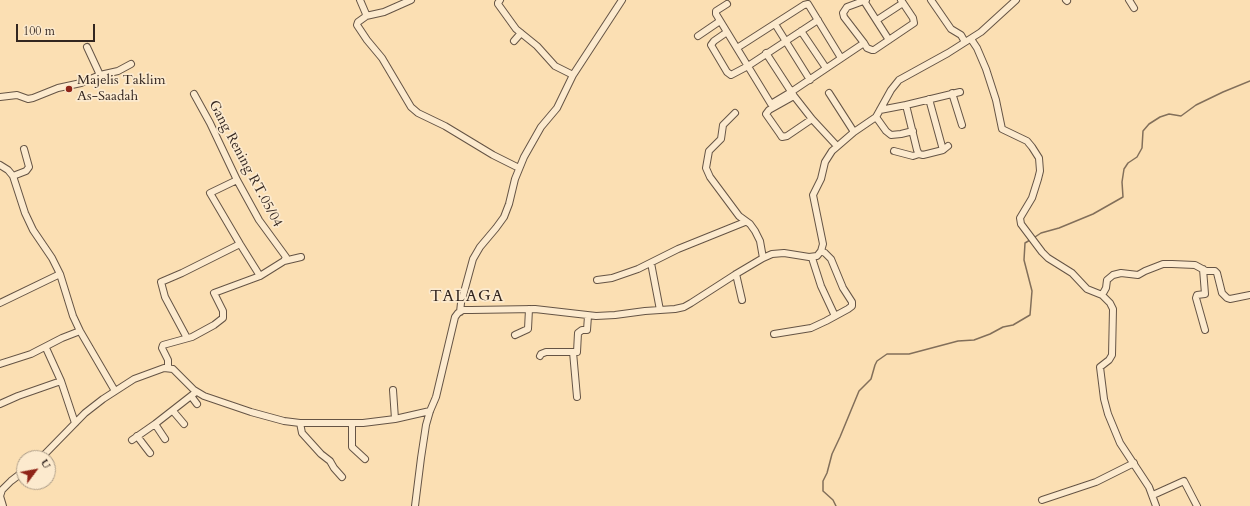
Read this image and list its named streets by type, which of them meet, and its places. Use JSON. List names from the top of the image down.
{
  "streets": {
    "street": ["Gang Rening RT.05/04"]
  },
  "districts": ["TALAGA"],
  "places": ["Majelis Taklim As-Saadah"],
  "scale_bar": "100 m",
  "north": "top right"
}
